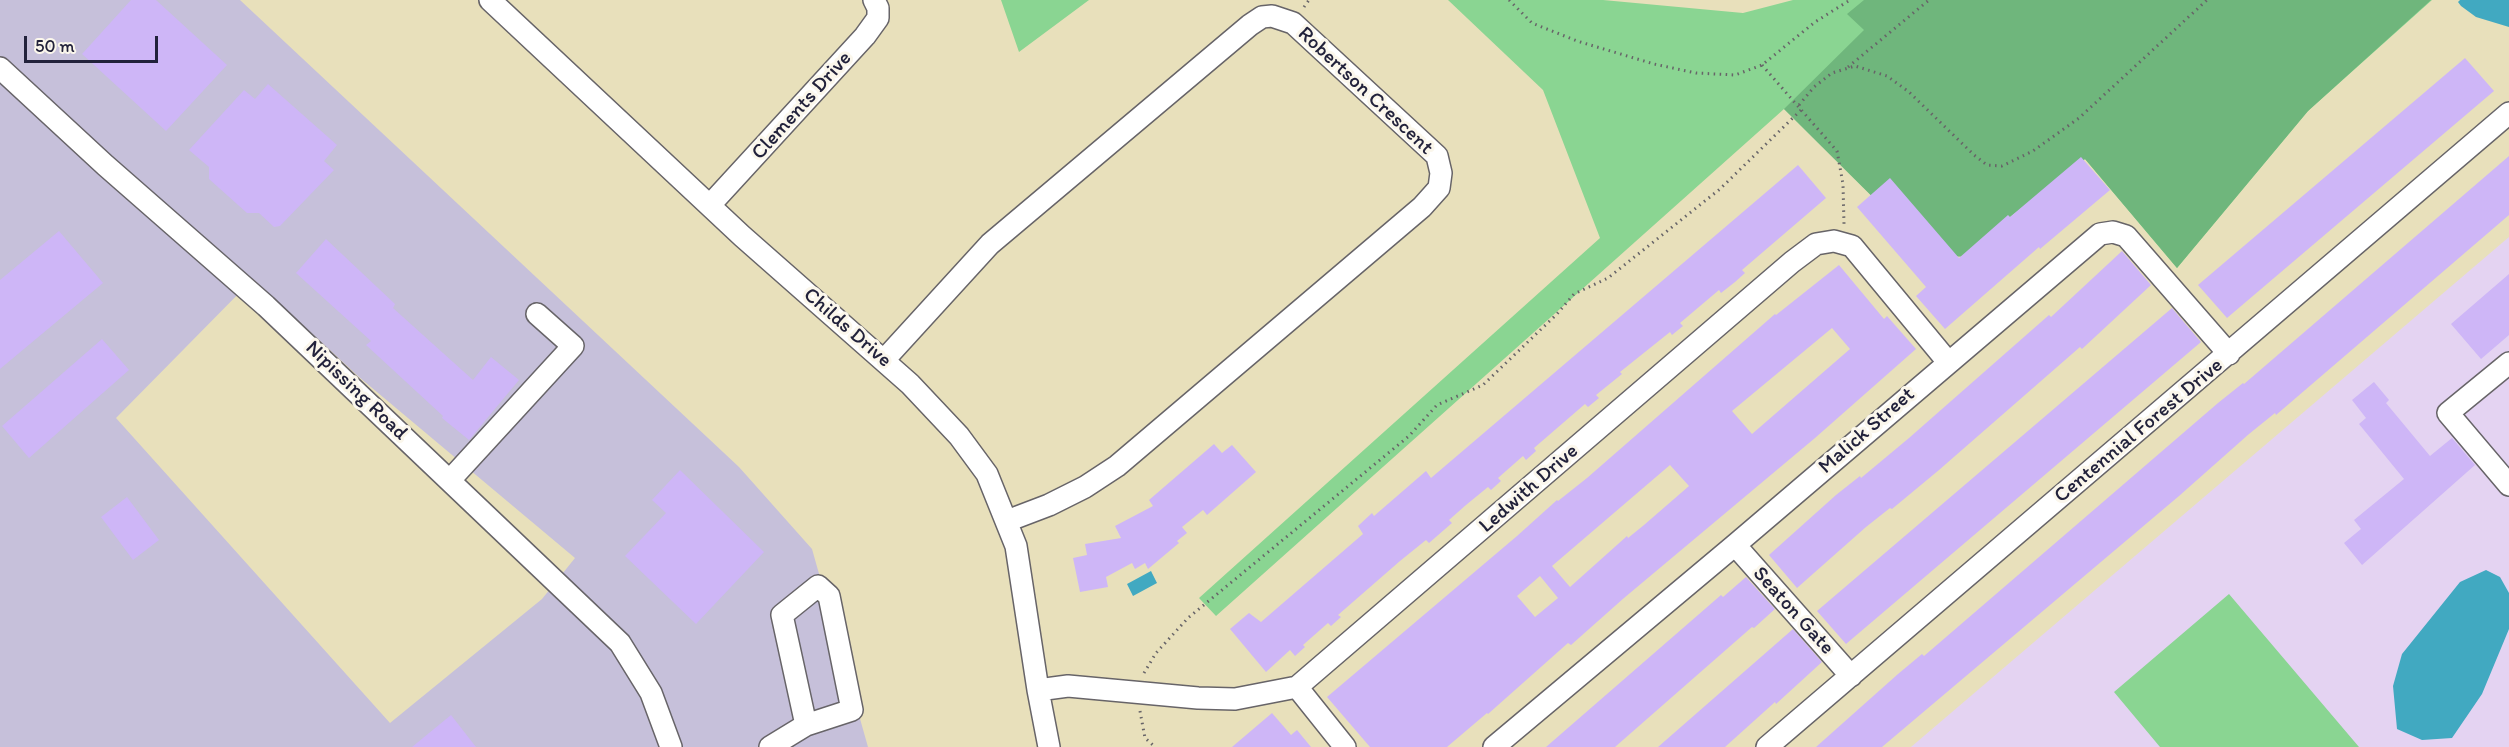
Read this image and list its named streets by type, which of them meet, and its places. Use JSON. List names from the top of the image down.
{
  "streets": {
    "street": [
      "Robertson Crescent",
      "Clements Drive",
      "Childs Drive",
      "Nipissing Road",
      "Malick Street",
      "Centennial Forest Drive",
      "Ledwith Drive",
      "Seaton Gate"
    ]
  },
  "crossings": [
    ["Robertson Crescent", "Childs Drive"],
    ["Clements Drive", "Childs Drive"],
    ["Childs Drive", "Ledwith Drive"],
    ["Malick Street", "Centennial Forest Drive"],
    ["Malick Street", "Seaton Gate"],
    ["Centennial Forest Drive", "Seaton Gate"]
  ],
  "scale_bar": "50 m"
}
